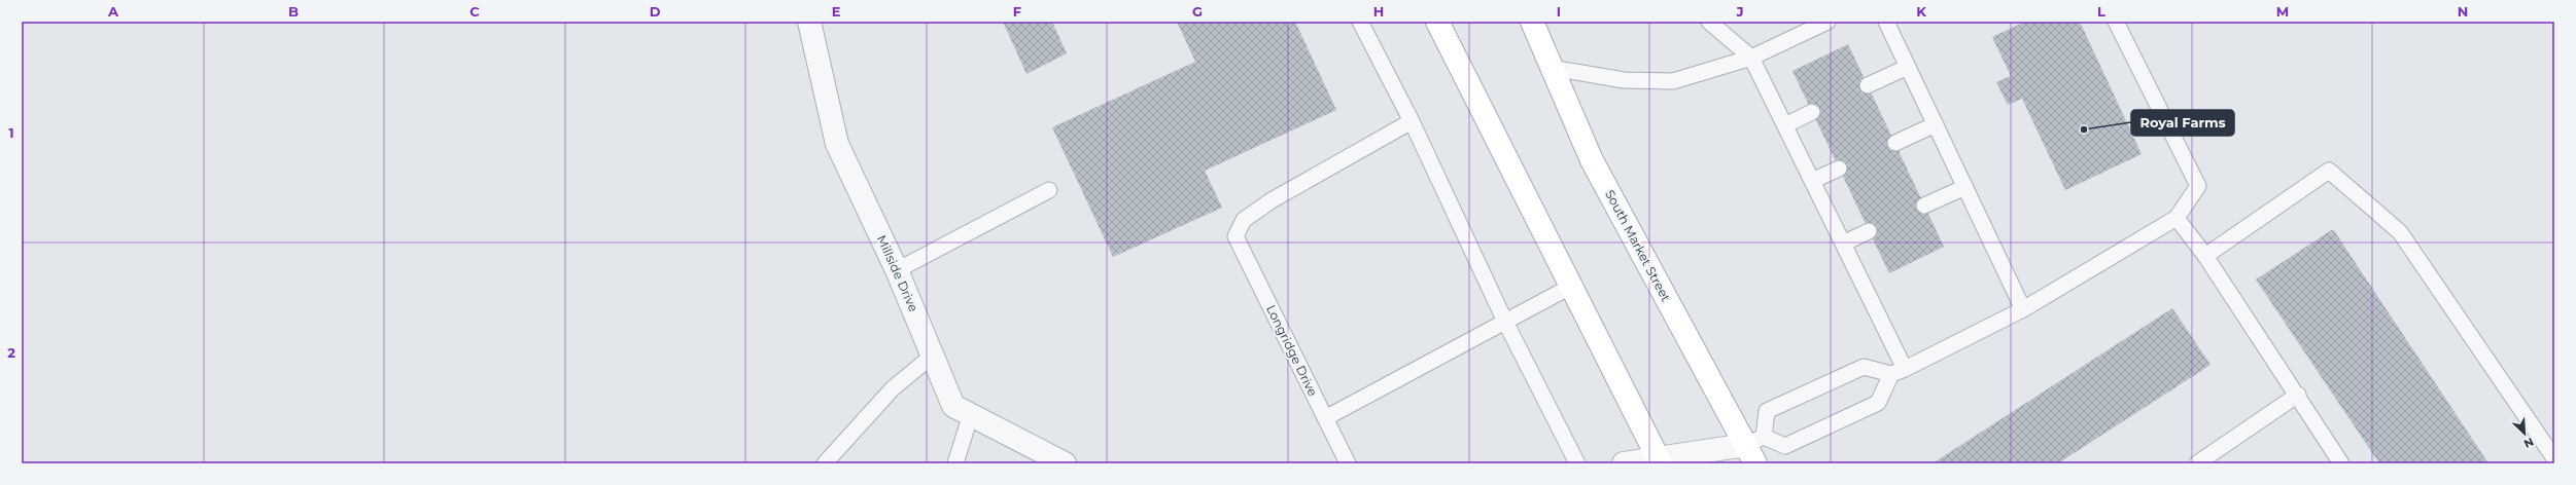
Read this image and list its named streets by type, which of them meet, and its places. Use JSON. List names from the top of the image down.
{
  "streets": {
    "main road": ["South Market Street"],
    "street": ["Millside Drive"],
    "lane": ["Longridge Drive"]
  },
  "places": ["Royal Farms"],
  "north": "bottom right",
  "grid": {
    "columns": [
      "A",
      "B",
      "C",
      "D",
      "E",
      "F",
      "G",
      "H",
      "I",
      "J",
      "K",
      "L",
      "M",
      "N"
    ],
    "rows": ["1", "2"]
  }
}
